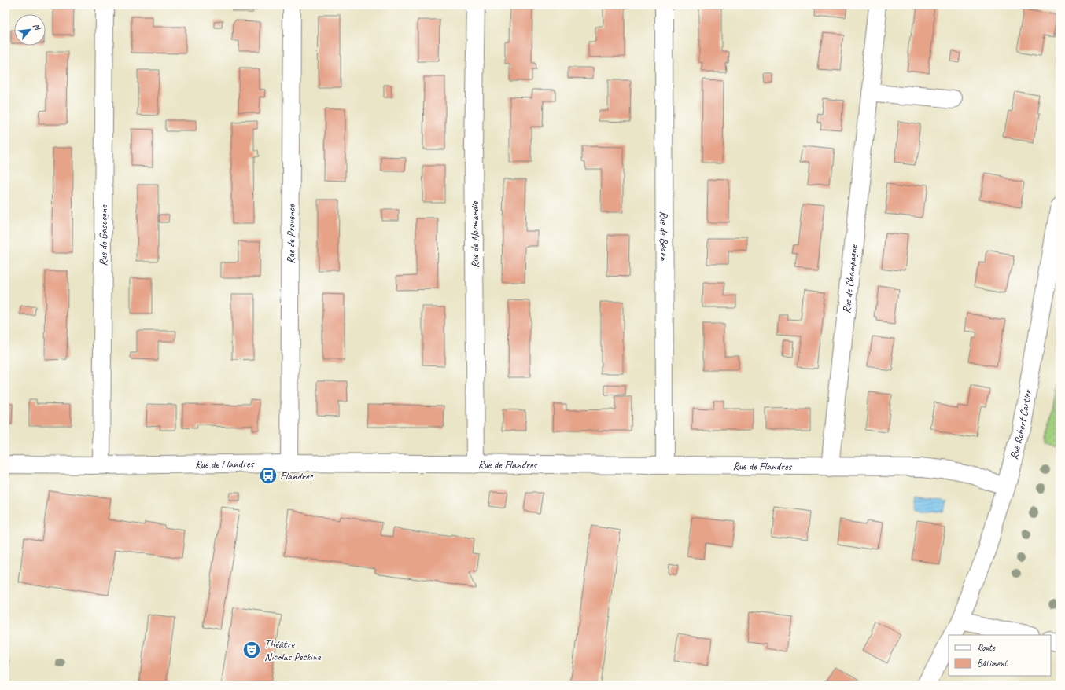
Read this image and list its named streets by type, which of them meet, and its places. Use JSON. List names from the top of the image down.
{
  "streets": {
    "street": [
      "Rue de Provence",
      "Rue de Normandie",
      "Rue de Gascogne",
      "Rue de Béarn",
      "Rue de Champagne",
      "Rue Robert Cartier",
      "Rue de Flandres"
    ]
  },
  "crossings": [
    ["Rue de Provence", "Rue de Flandres"],
    ["Rue de Normandie", "Rue de Flandres"],
    ["Rue de Gascogne", "Rue de Flandres"],
    ["Rue de Béarn", "Rue de Flandres"],
    ["Rue de Champagne", "Rue de Flandres"],
    ["Rue Robert Cartier", "Rue de Flandres"]
  ],
  "places": {
    "bus stop": ["Flandres"],
    "theatre": ["Théâtre Nicolas Peskine"]
  },
  "legend": ["Route", "Bâtiment"],
  "north": "top right"
}
